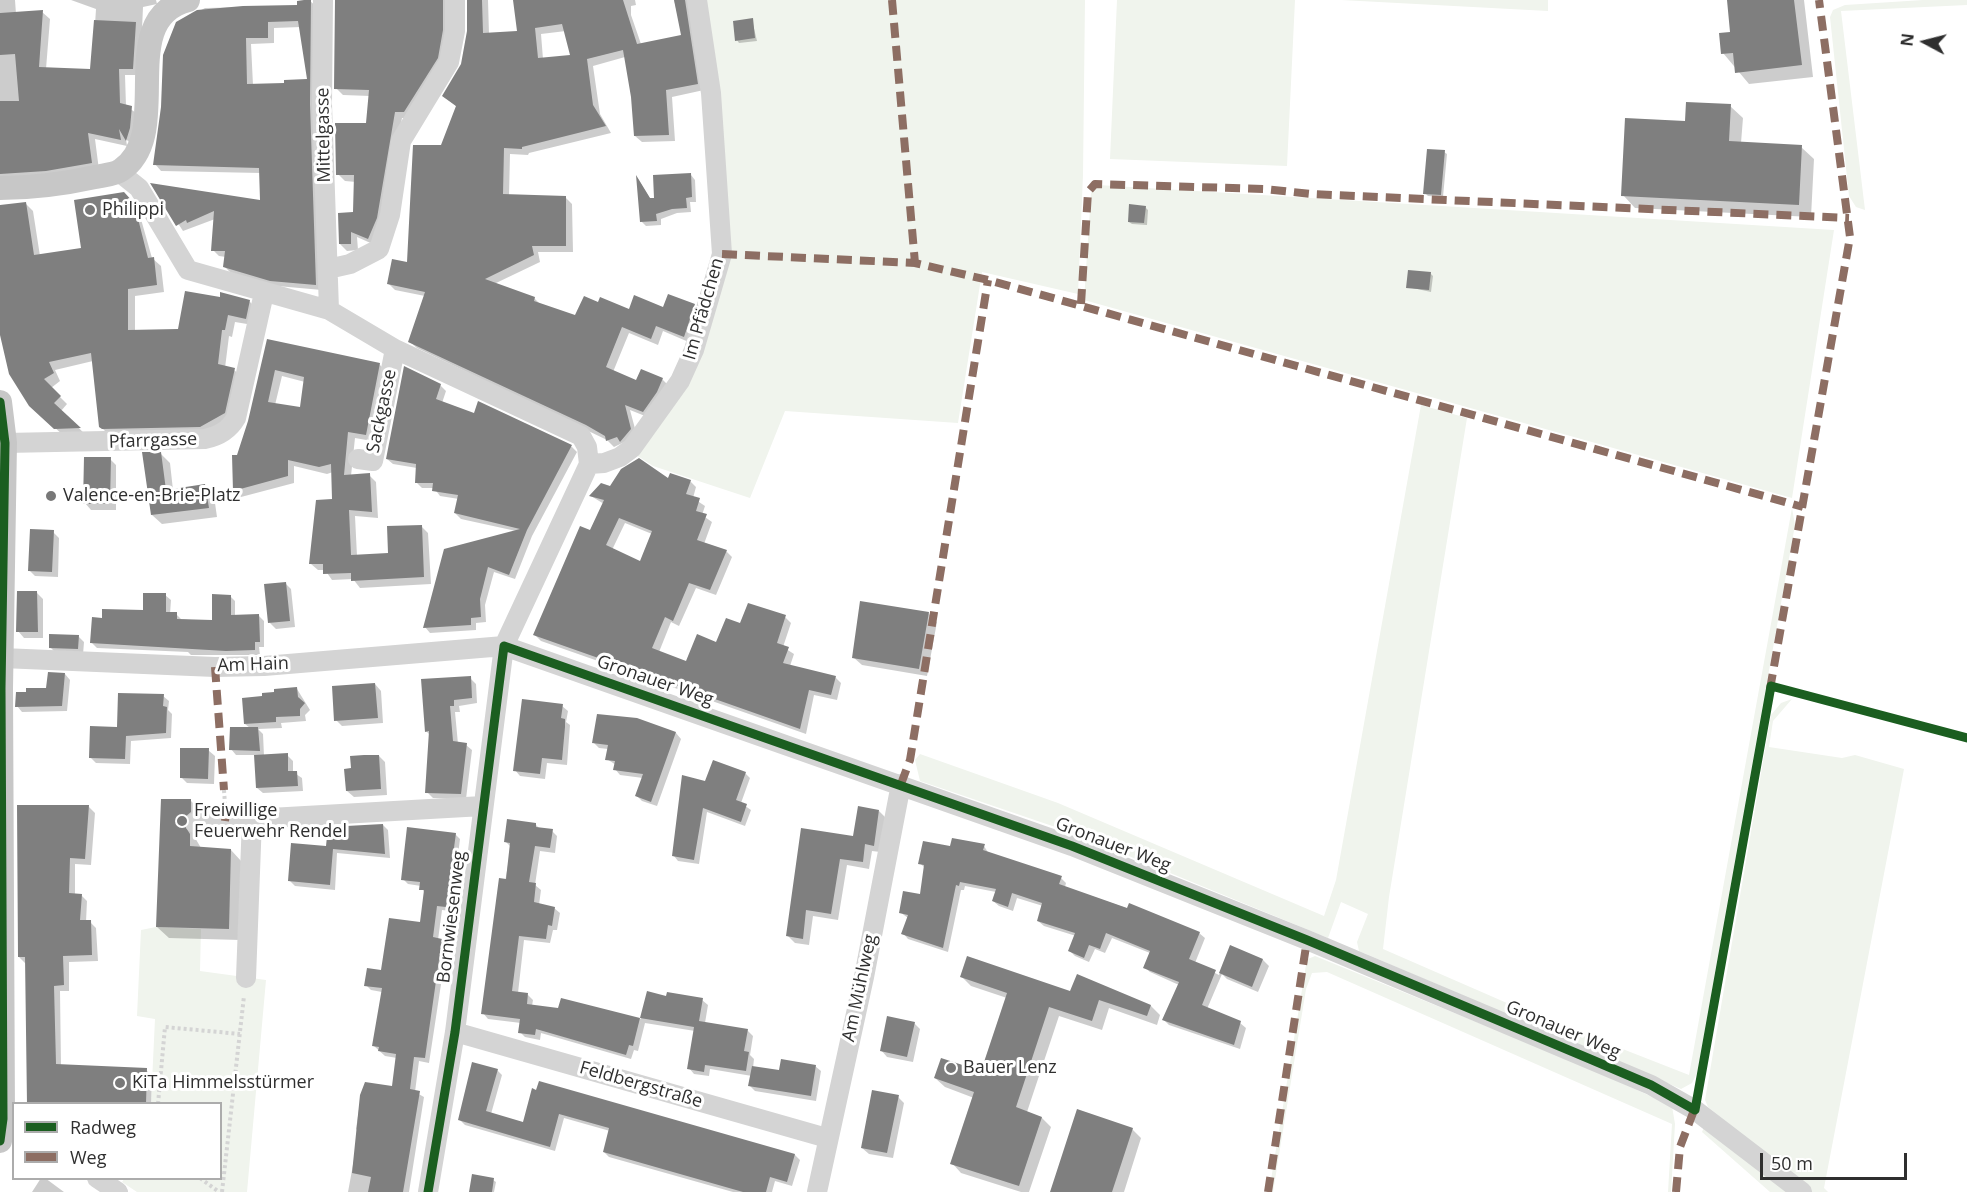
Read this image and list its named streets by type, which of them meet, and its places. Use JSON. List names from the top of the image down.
{
  "streets": {
    "street": [
      "Mittelgasse",
      "Im Pfädchen",
      "Sackgasse",
      "Pfarrgasse",
      "Am Hain",
      "Gronauer Weg",
      "Bornwiesenweg",
      "Am Mühlweg",
      "Feldbergstraße"
    ]
  },
  "crossings": [
    ["Am Hain", "Gronauer Weg"],
    ["Am Hain", "Bornwiesenweg"],
    ["Gronauer Weg", "Bornwiesenweg"],
    ["Gronauer Weg", "Am Mühlweg"],
    ["Bornwiesenweg", "Feldbergstraße"],
    ["Am Mühlweg", "Feldbergstraße"]
  ],
  "places": [
    "Philippi",
    "Valence-en-Brie-Platz",
    "Freiwillige Feuerwehr Rendel",
    "Bauer Lenz",
    "KiTa Himmelsstürmer"
  ],
  "legend": ["Radweg", "Weg"],
  "scale_bar": "50 m",
  "north": "left"
}
